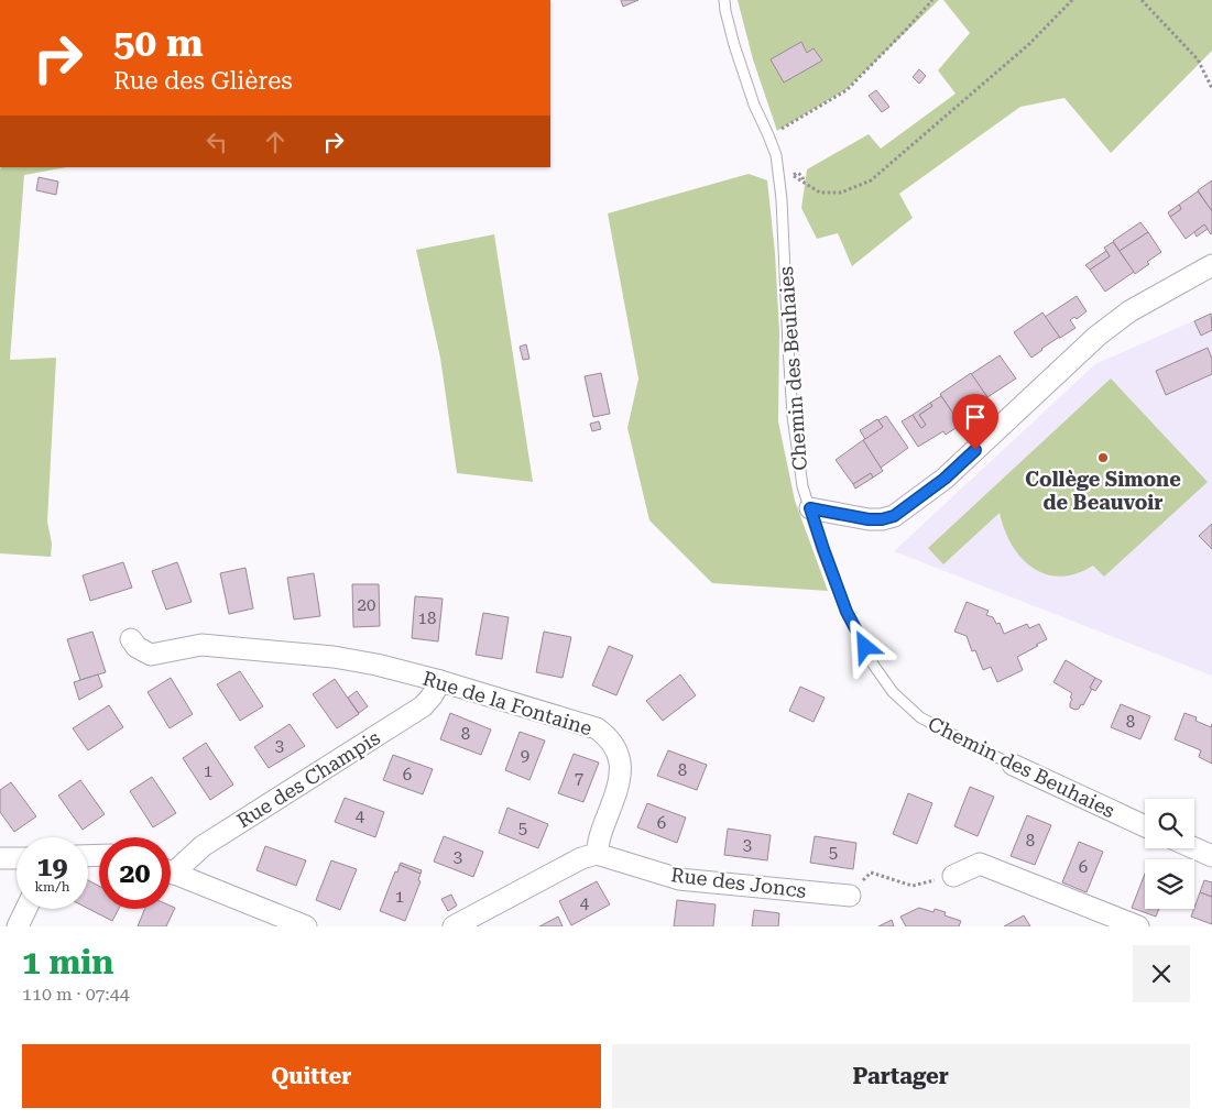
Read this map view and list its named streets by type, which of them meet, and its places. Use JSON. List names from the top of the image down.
{
  "streets": {
    "street": [
      "Chemin des Beuhaies",
      "Rue de la Fontaine",
      "Rue des Champis",
      "Rue des Joncs"
    ]
  },
  "crossings": [
    ["Rue de la Fontaine", "Rue des Champis"],
    ["Rue de la Fontaine", "Rue des Joncs"]
  ],
  "places": ["Collège Simone de Beauvoir"],
  "house_numbers": [
    "20",
    "18",
    "8",
    "8",
    "3",
    "9",
    "8",
    "1",
    "6",
    "7",
    "4",
    "6",
    "5",
    "8",
    "3",
    "5",
    "3",
    "6",
    "1",
    "4"
  ],
  "page": {
    "turn": ["50 m", "Rue des Glières"],
    "speed": "19 km/h",
    "limit": "20",
    "heading": ["1 min", "110 m · 07:44"],
    "buttons": ["Quitter", "Partager"]
  }
}
